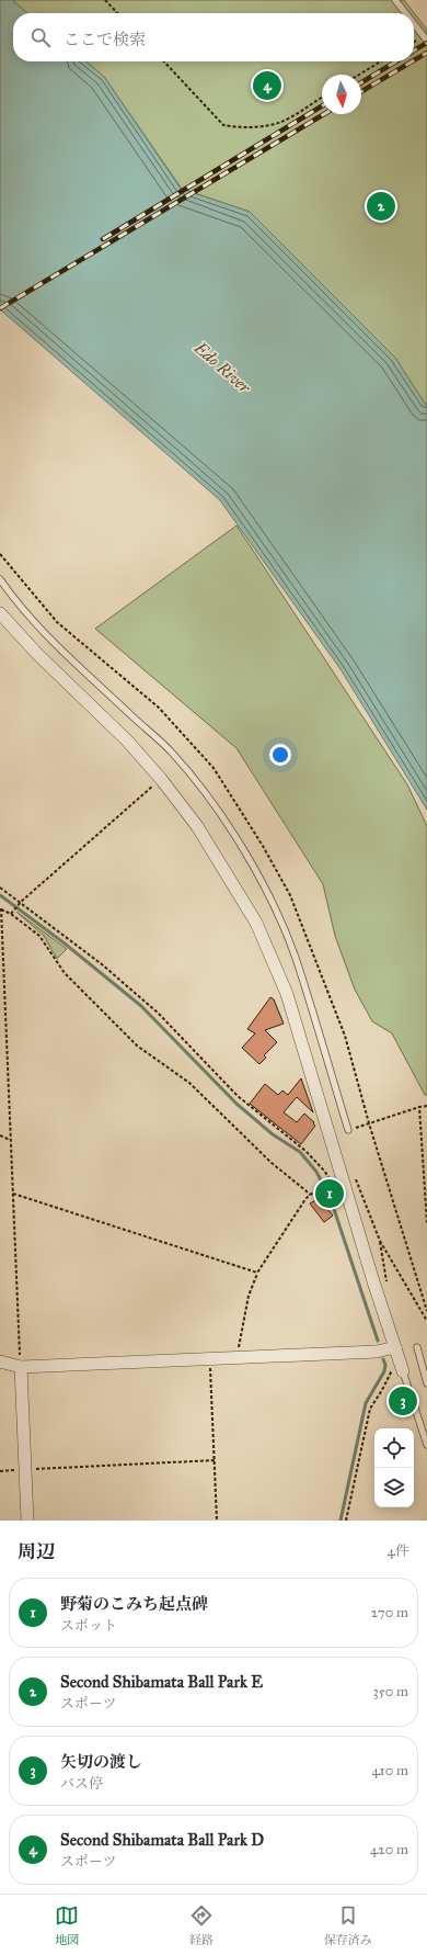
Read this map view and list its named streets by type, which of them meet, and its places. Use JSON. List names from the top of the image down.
{
  "water": ["Edo River"],
  "north": "bottom",
  "page": {
    "search": "ここで検索",
    "pins": [
      "4",
      "2",
      "1",
      "3"
    ],
    "heading": ["周辺", "4件"],
    "list": [
      {
        "mark": "1",
        "name": "野菊のこみち起点碑",
        "note": "スポット",
        "value": "270 m"
      },
      {
        "mark": "2",
        "name": "Second Shibamata Ball Park E",
        "note": "スポーツ",
        "value": "350 m"
      },
      {
        "mark": "3",
        "name": "矢切の渡し",
        "note": "バス停",
        "value": "410 m"
      },
      {
        "mark": "4",
        "name": "Second Shibamata Ball Park D",
        "note": "スポーツ",
        "value": "420 m"
      }
    ],
    "nav": ["地図", "経路", "保存済み"]
  }
}
